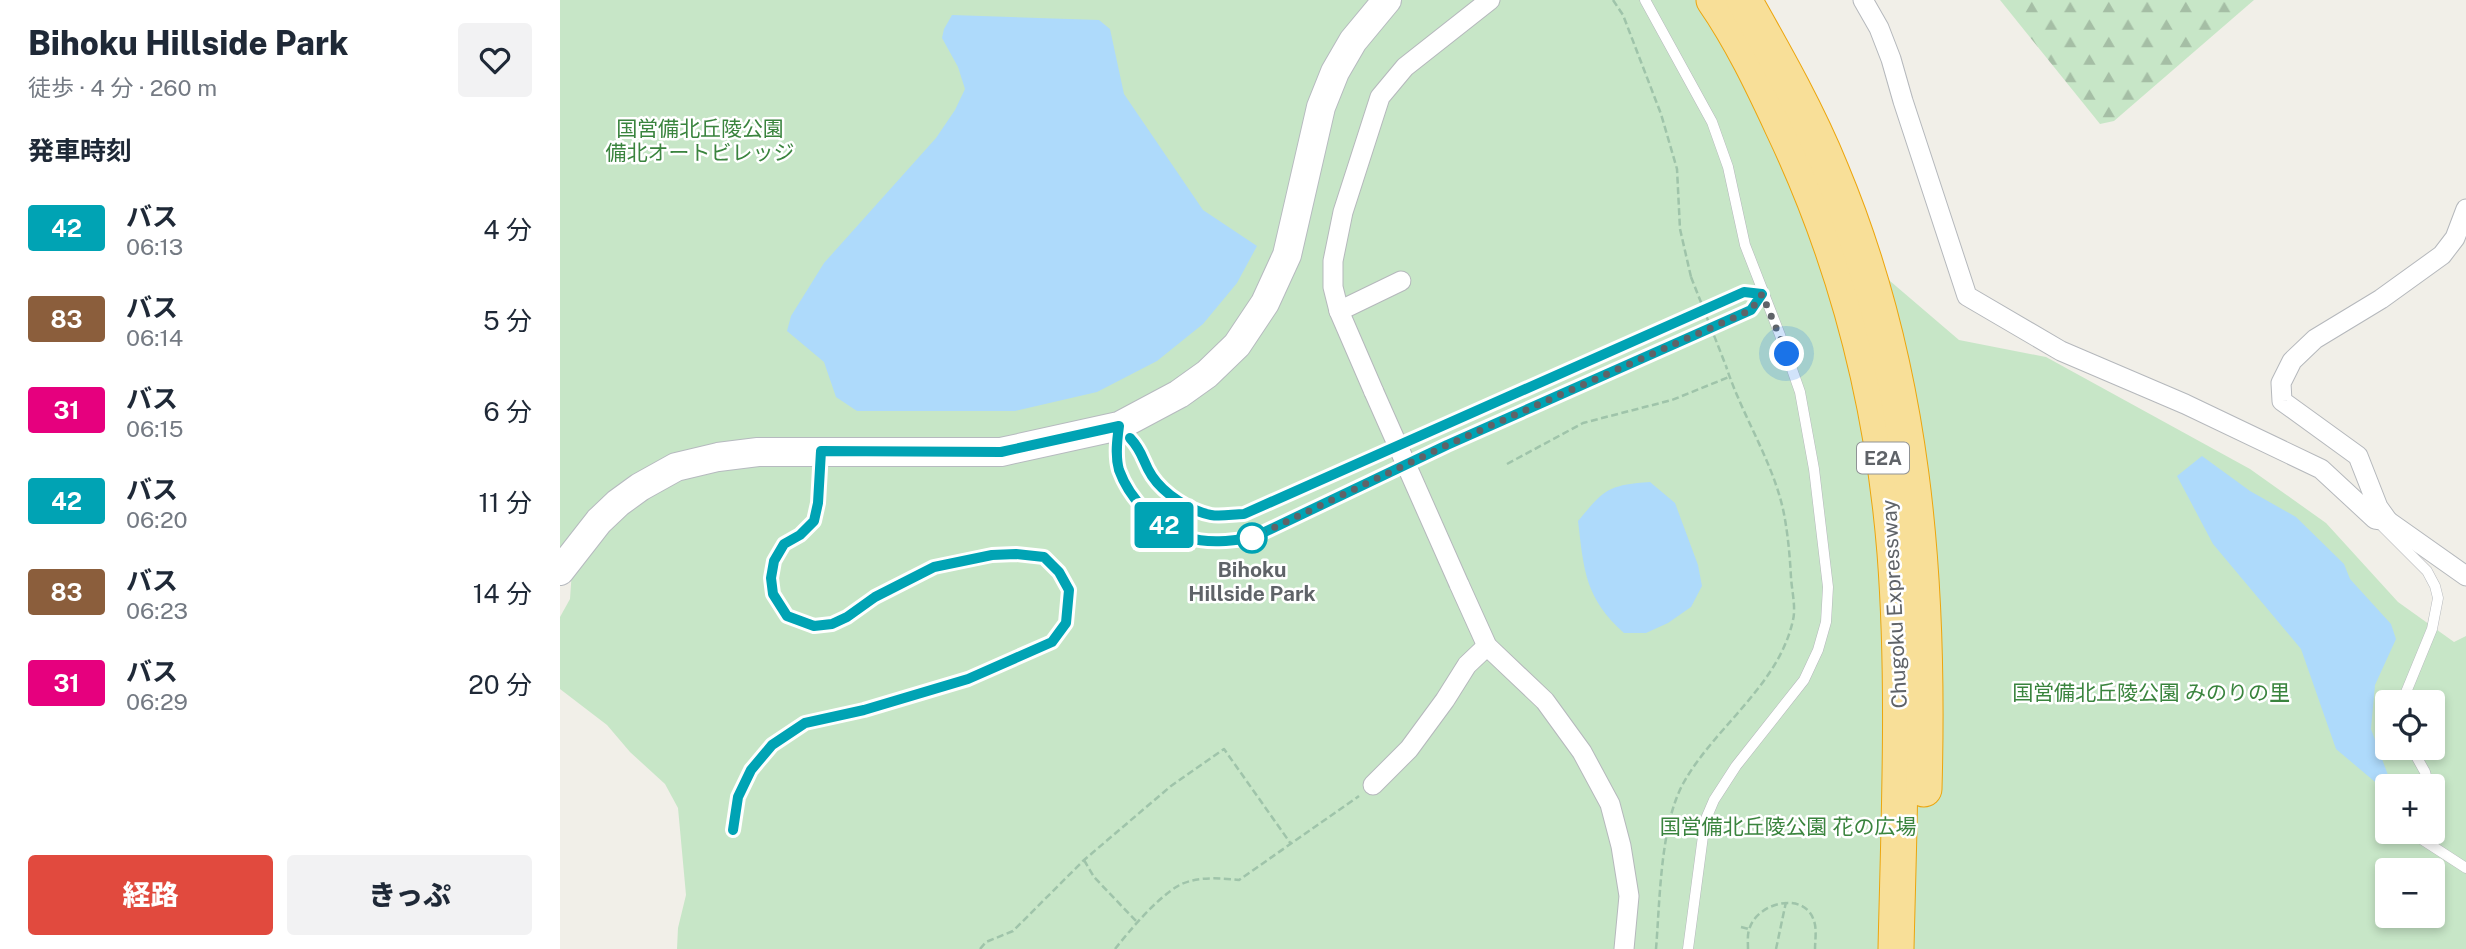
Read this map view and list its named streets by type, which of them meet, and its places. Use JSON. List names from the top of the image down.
{
  "streets": {
    "highway": ["E2A", "Chugoku Expressway"]
  },
  "parks": ["国営備北丘陵公園 備北オートビレッジ", "国営備北丘陵公園 みのりの里", "国営備北丘陵公園 花の広場"],
  "places": ["Bihoku Hillside Park"],
  "lines": ["bus line 42"],
  "page": {
    "heading": [
      ["Bihoku Hillside Park", "徒歩 · 4 分 · 260 m"],
      "発車時刻"
    ],
    "on_map": "42",
    "list": [
      {
        "mark": "42",
        "name": "バス",
        "note": "06:13",
        "value": "4 分"
      },
      {
        "mark": "83",
        "name": "バス",
        "note": "06:14",
        "value": "5 分"
      },
      {
        "mark": "31",
        "name": "バス",
        "note": "06:15",
        "value": "6 分"
      },
      {
        "mark": "42",
        "name": "バス",
        "note": "06:20",
        "value": "11 分"
      },
      {
        "mark": "83",
        "name": "バス",
        "note": "06:23",
        "value": "14 分"
      },
      {
        "mark": "31",
        "name": "バス",
        "note": "06:29",
        "value": "20 分"
      }
    ],
    "map_buttons": ["+", "−"],
    "buttons": ["経路", "きっぷ"]
  }
}
